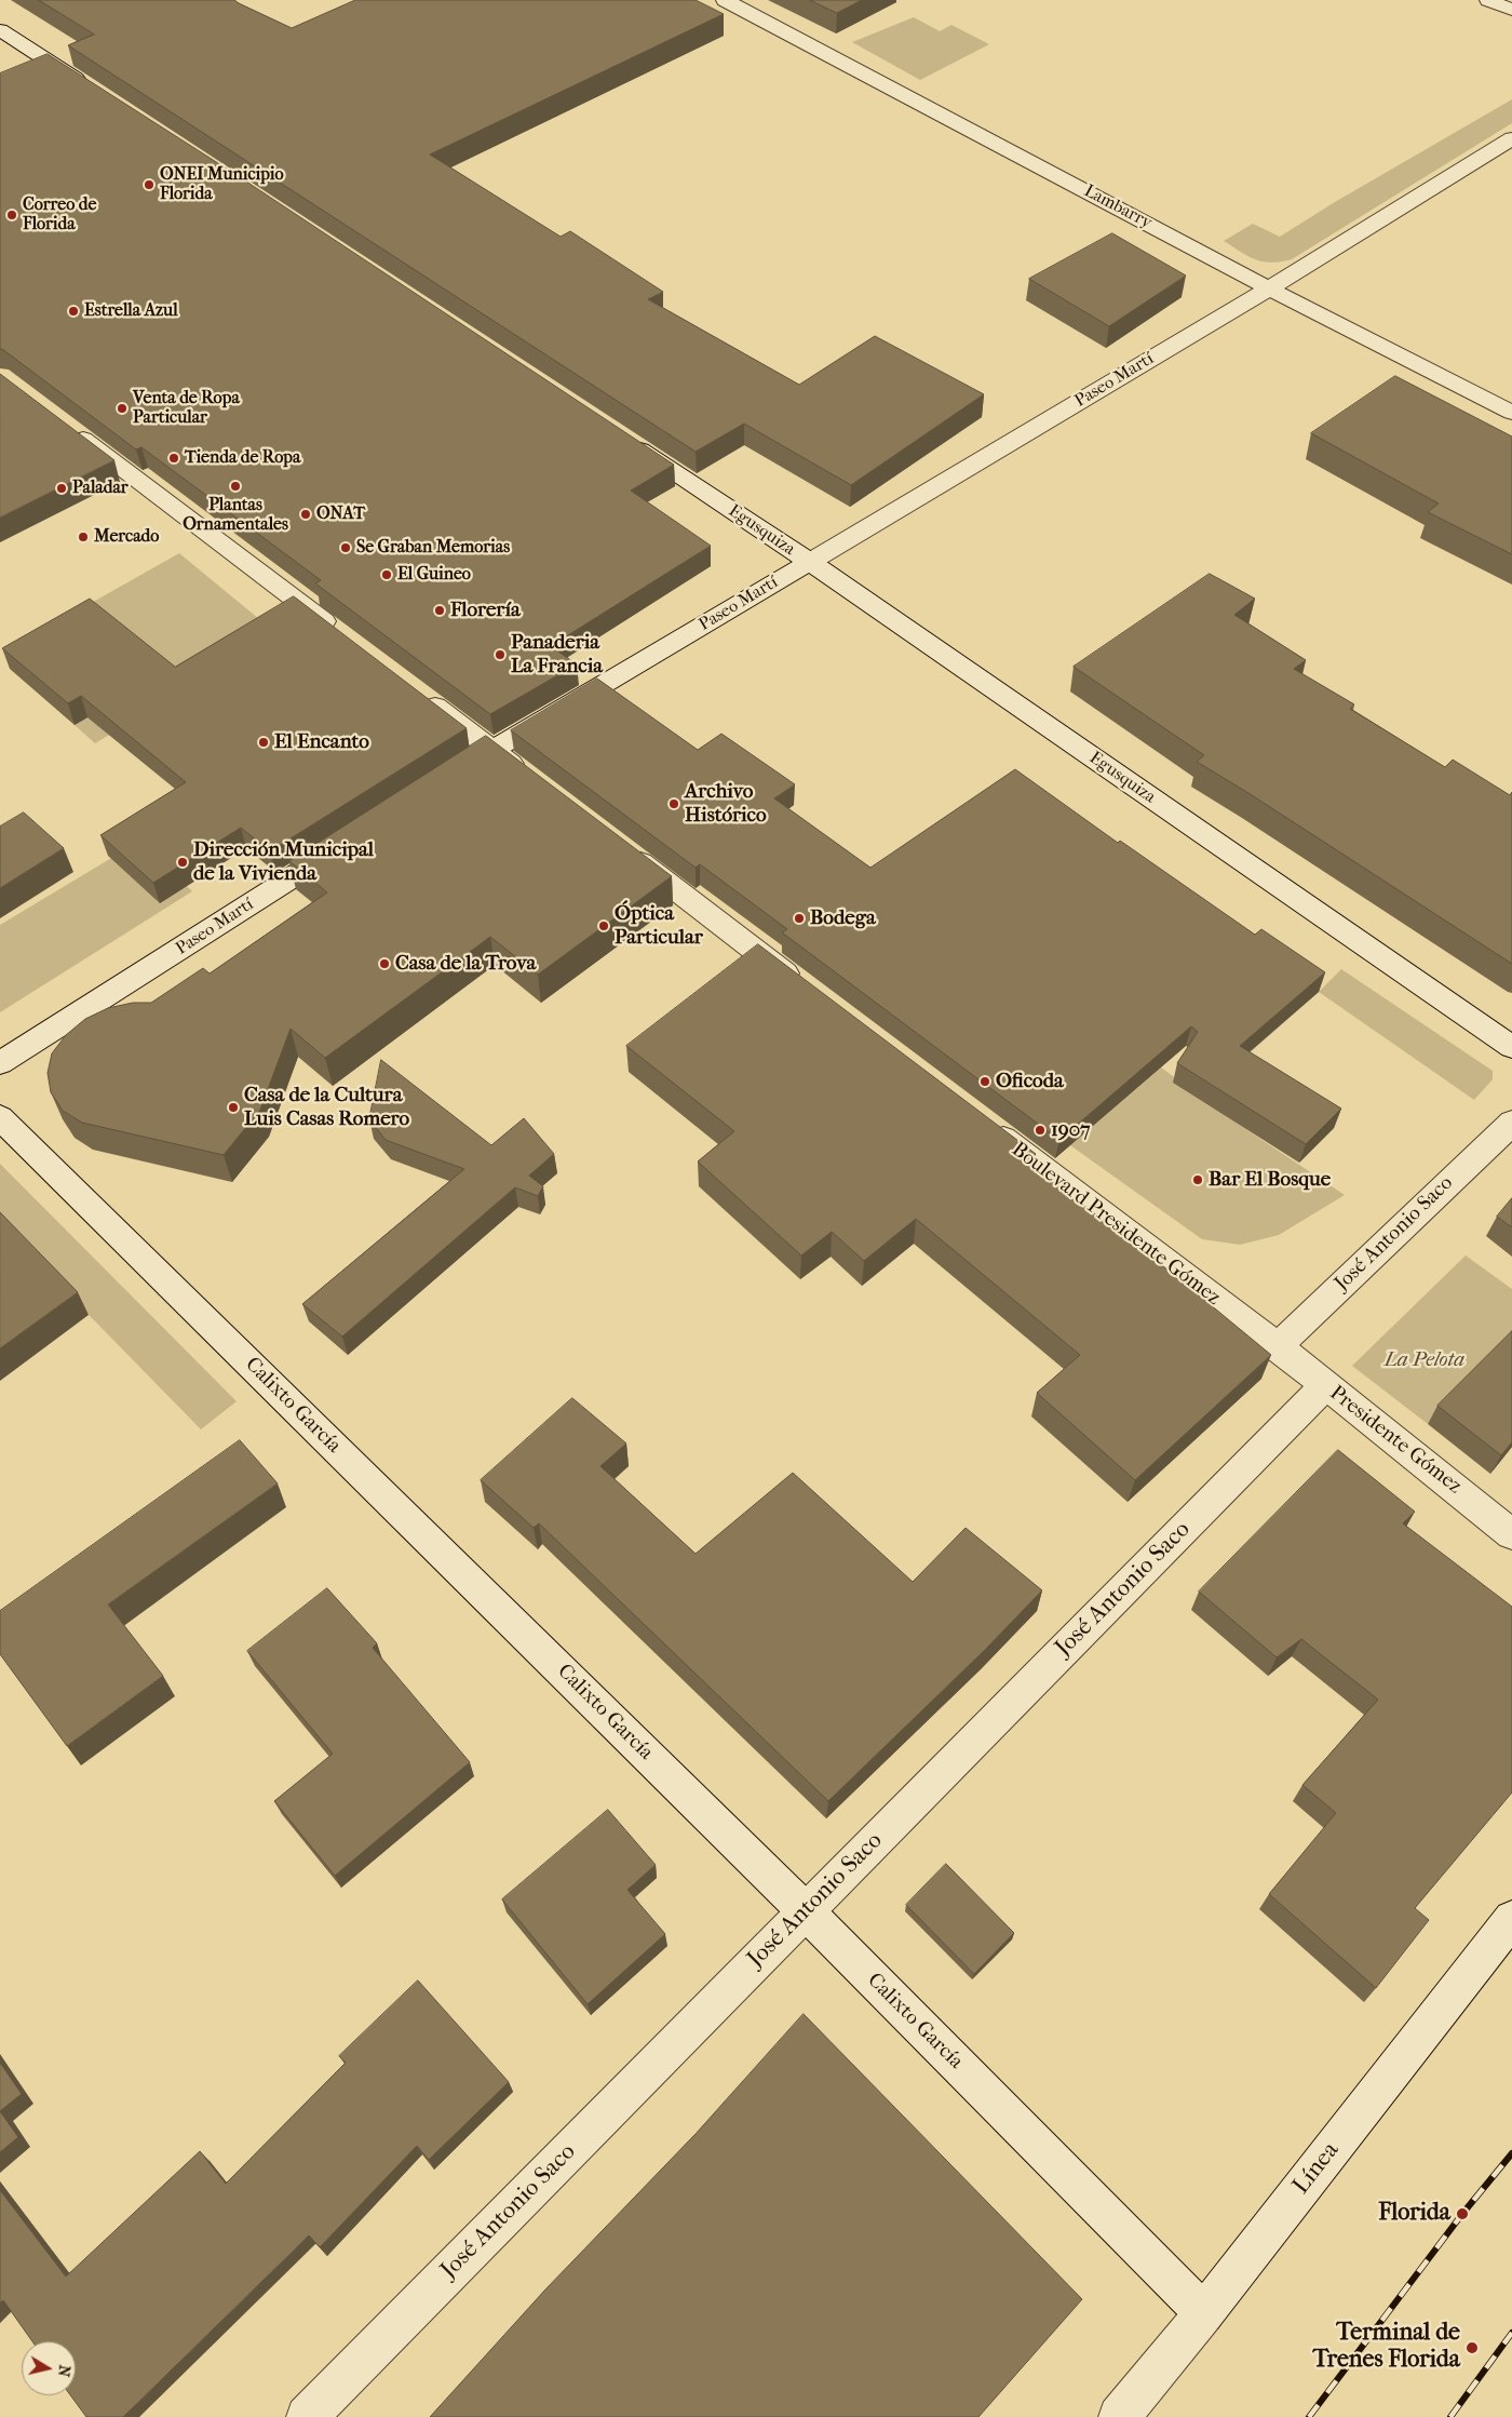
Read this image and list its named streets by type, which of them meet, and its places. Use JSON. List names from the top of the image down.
{
  "streets": {
    "street": [
      "Lambarry",
      "Paseo Martí",
      "Egusquiza",
      "Boulevard Presidente Gómez",
      "José Antonio Saco",
      "Calixto García",
      "Presidente Gómez",
      "Línea"
    ]
  },
  "crossings": [
    ["Lambarry", "Paseo Martí"],
    ["Paseo Martí", "Egusquiza"],
    ["Boulevard Presidente Gómez", "José Antonio Saco"],
    ["Boulevard Presidente Gómez", "Presidente Gómez"],
    ["José Antonio Saco", "Calixto García"],
    ["José Antonio Saco", "Presidente Gómez"],
    ["Calixto García", "Línea"]
  ],
  "parks": ["La Pelota"],
  "places": [
    "ONEI Municipio Florida",
    "Correo de Florida",
    "Estrella Azul",
    "Venta de Ropa Particular",
    "Tienda de Ropa",
    "Plantas Ornamentales",
    "Paladar",
    "ONAT",
    "Mercado",
    "Se Graban Memorias",
    "El Guineo",
    "Florería",
    "Panaderia La Francia",
    "El Encanto",
    "Archivo Histórico",
    "Dirección Municipal de la Vivienda",
    "Bodega",
    "Óptica Particular",
    "Casa de la Trova",
    "Oficoda",
    "Casa de la Cultura Luis Casas Romero",
    "1907",
    "Bar El Bosque",
    "Florida",
    "Terminal de Trenes Florida"
  ],
  "north": "right"
}
